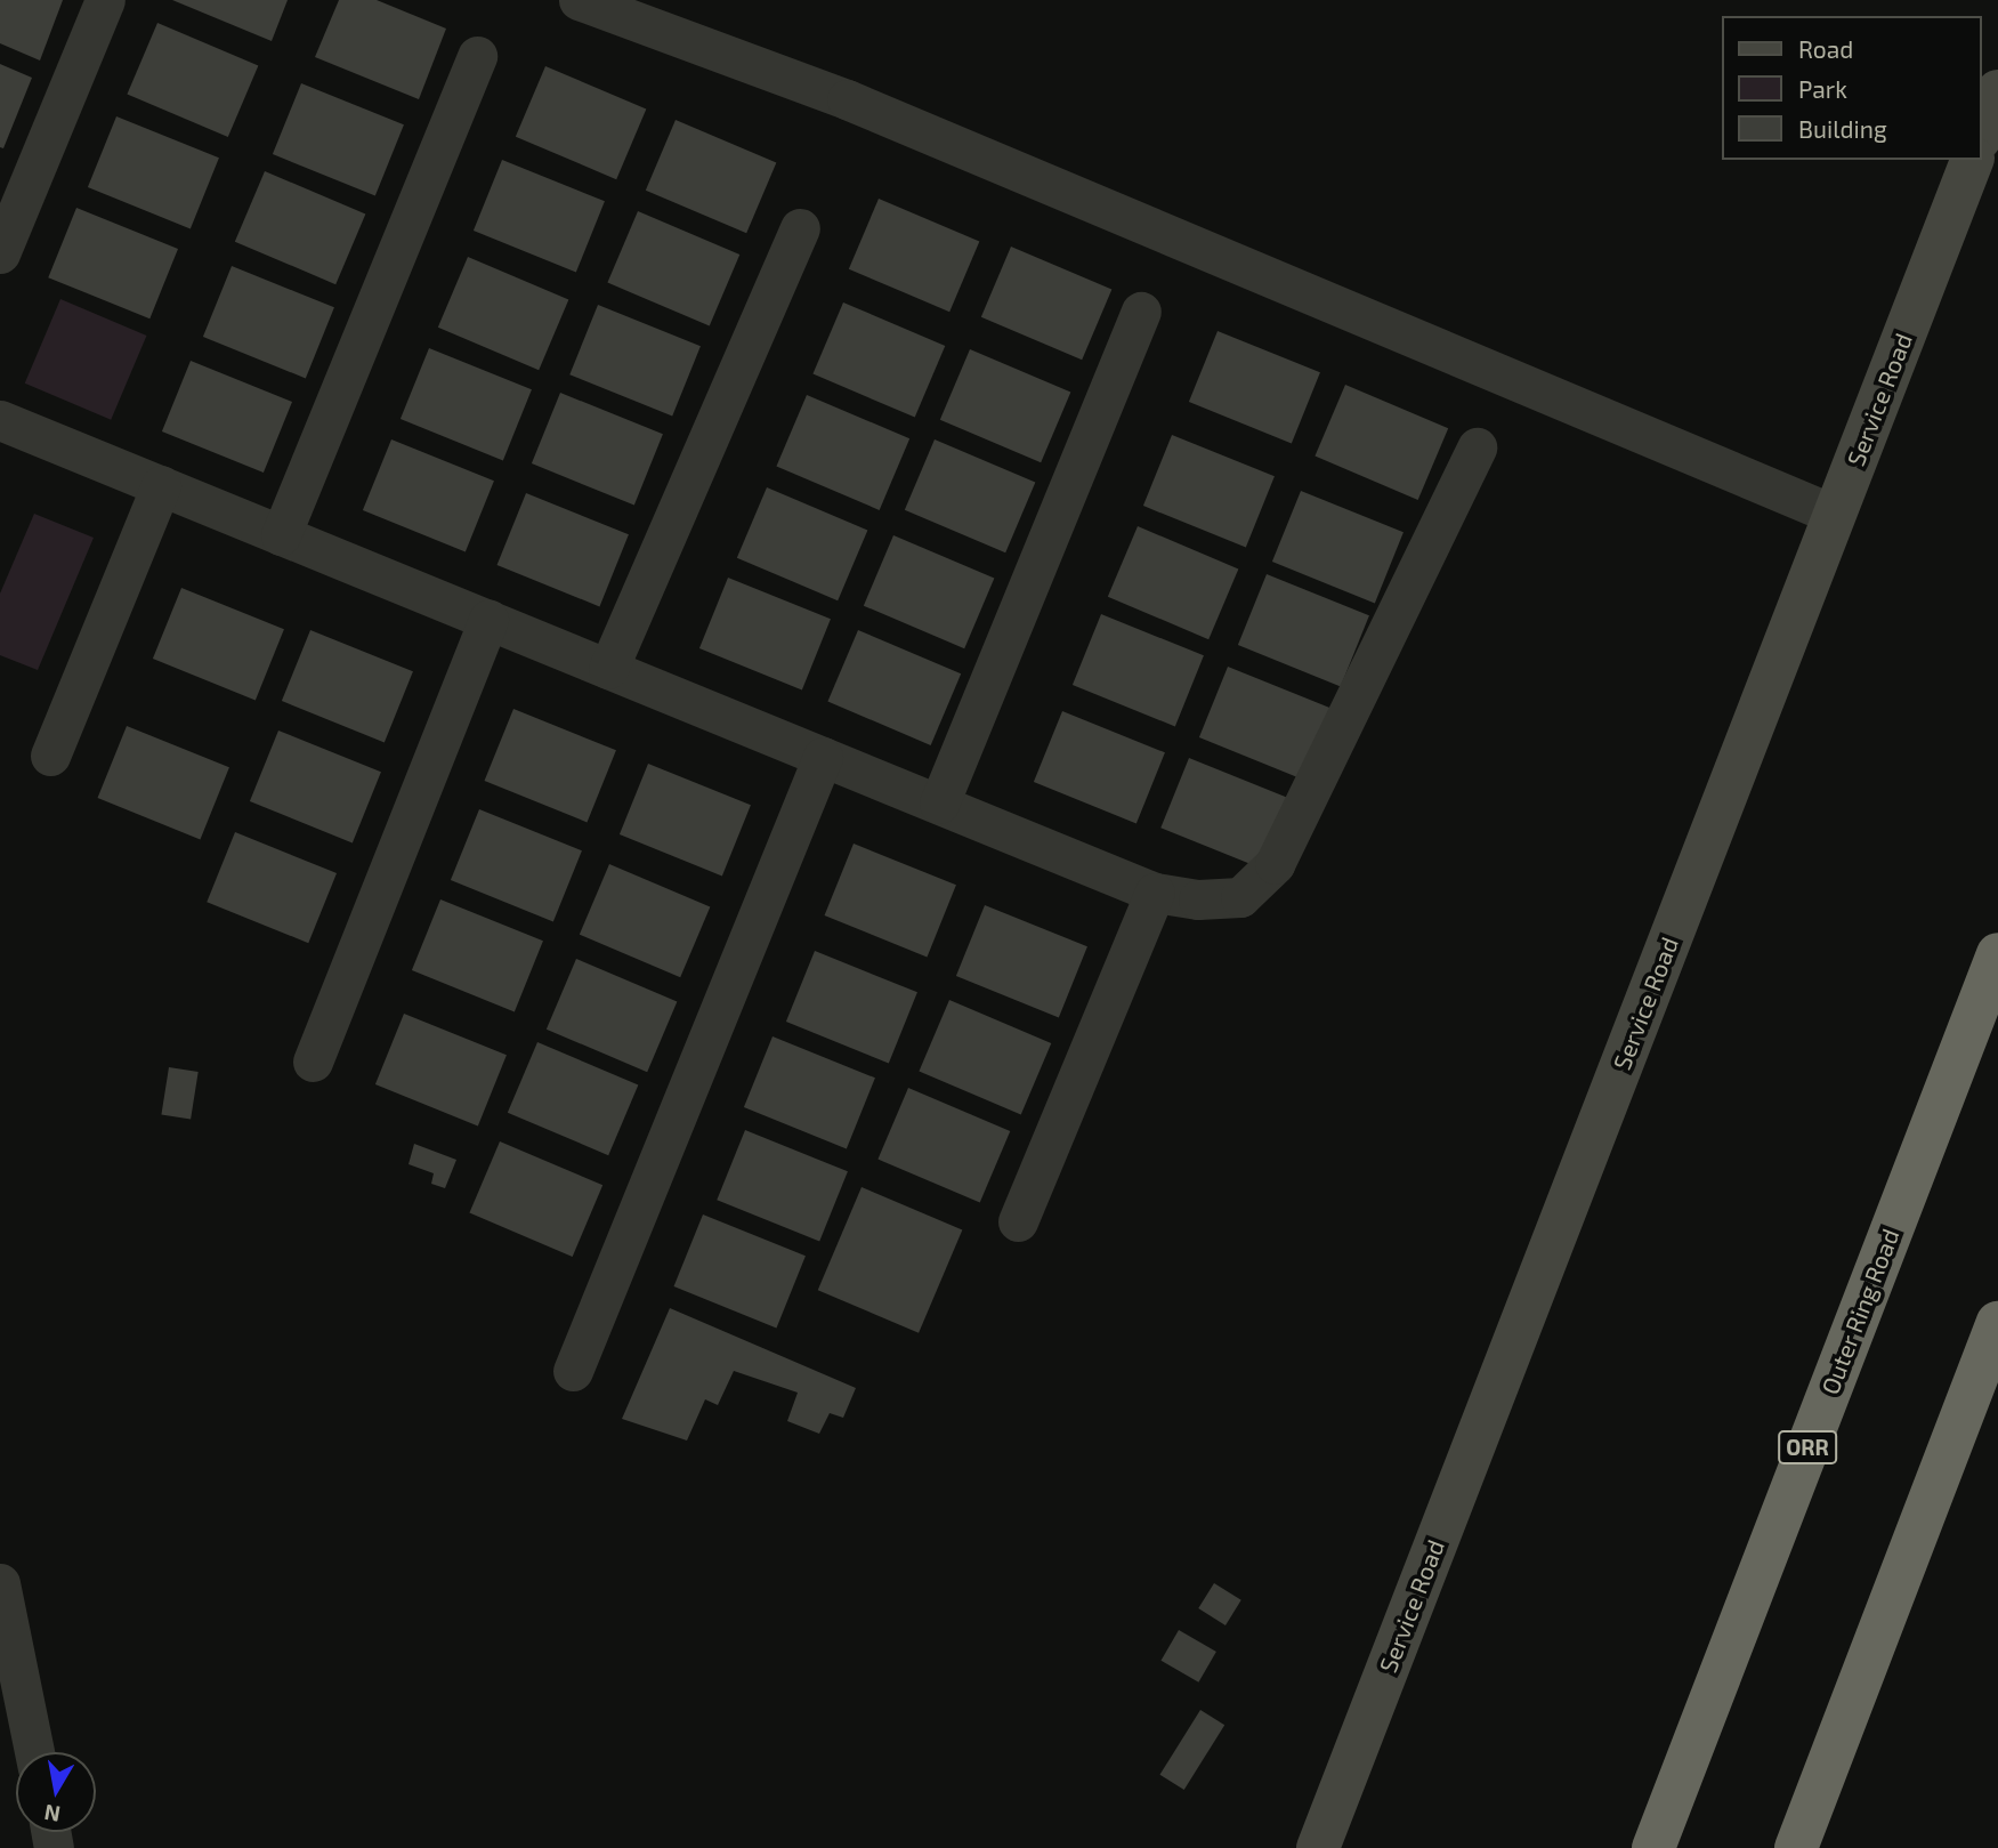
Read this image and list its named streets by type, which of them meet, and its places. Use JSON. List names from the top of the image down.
{
  "streets": {
    "highway": ["Outer Ring Road", "ORR"],
    "main road": ["Service Road"]
  },
  "legend": ["Road", "Park", "Building"],
  "north": "bottom"
}
